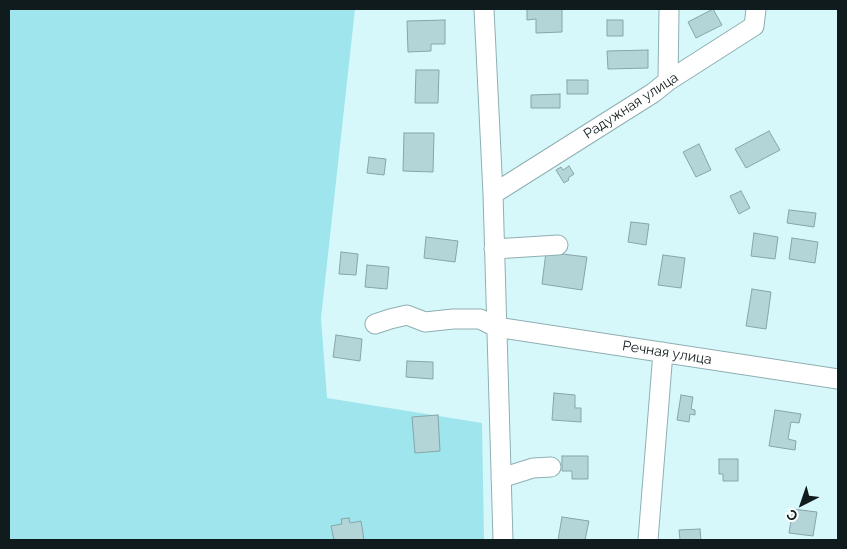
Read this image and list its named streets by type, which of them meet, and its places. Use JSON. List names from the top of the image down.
{
  "streets": {
    "street": ["Радужная улица", "Речная улица"]
  },
  "north": "bottom left"
}
